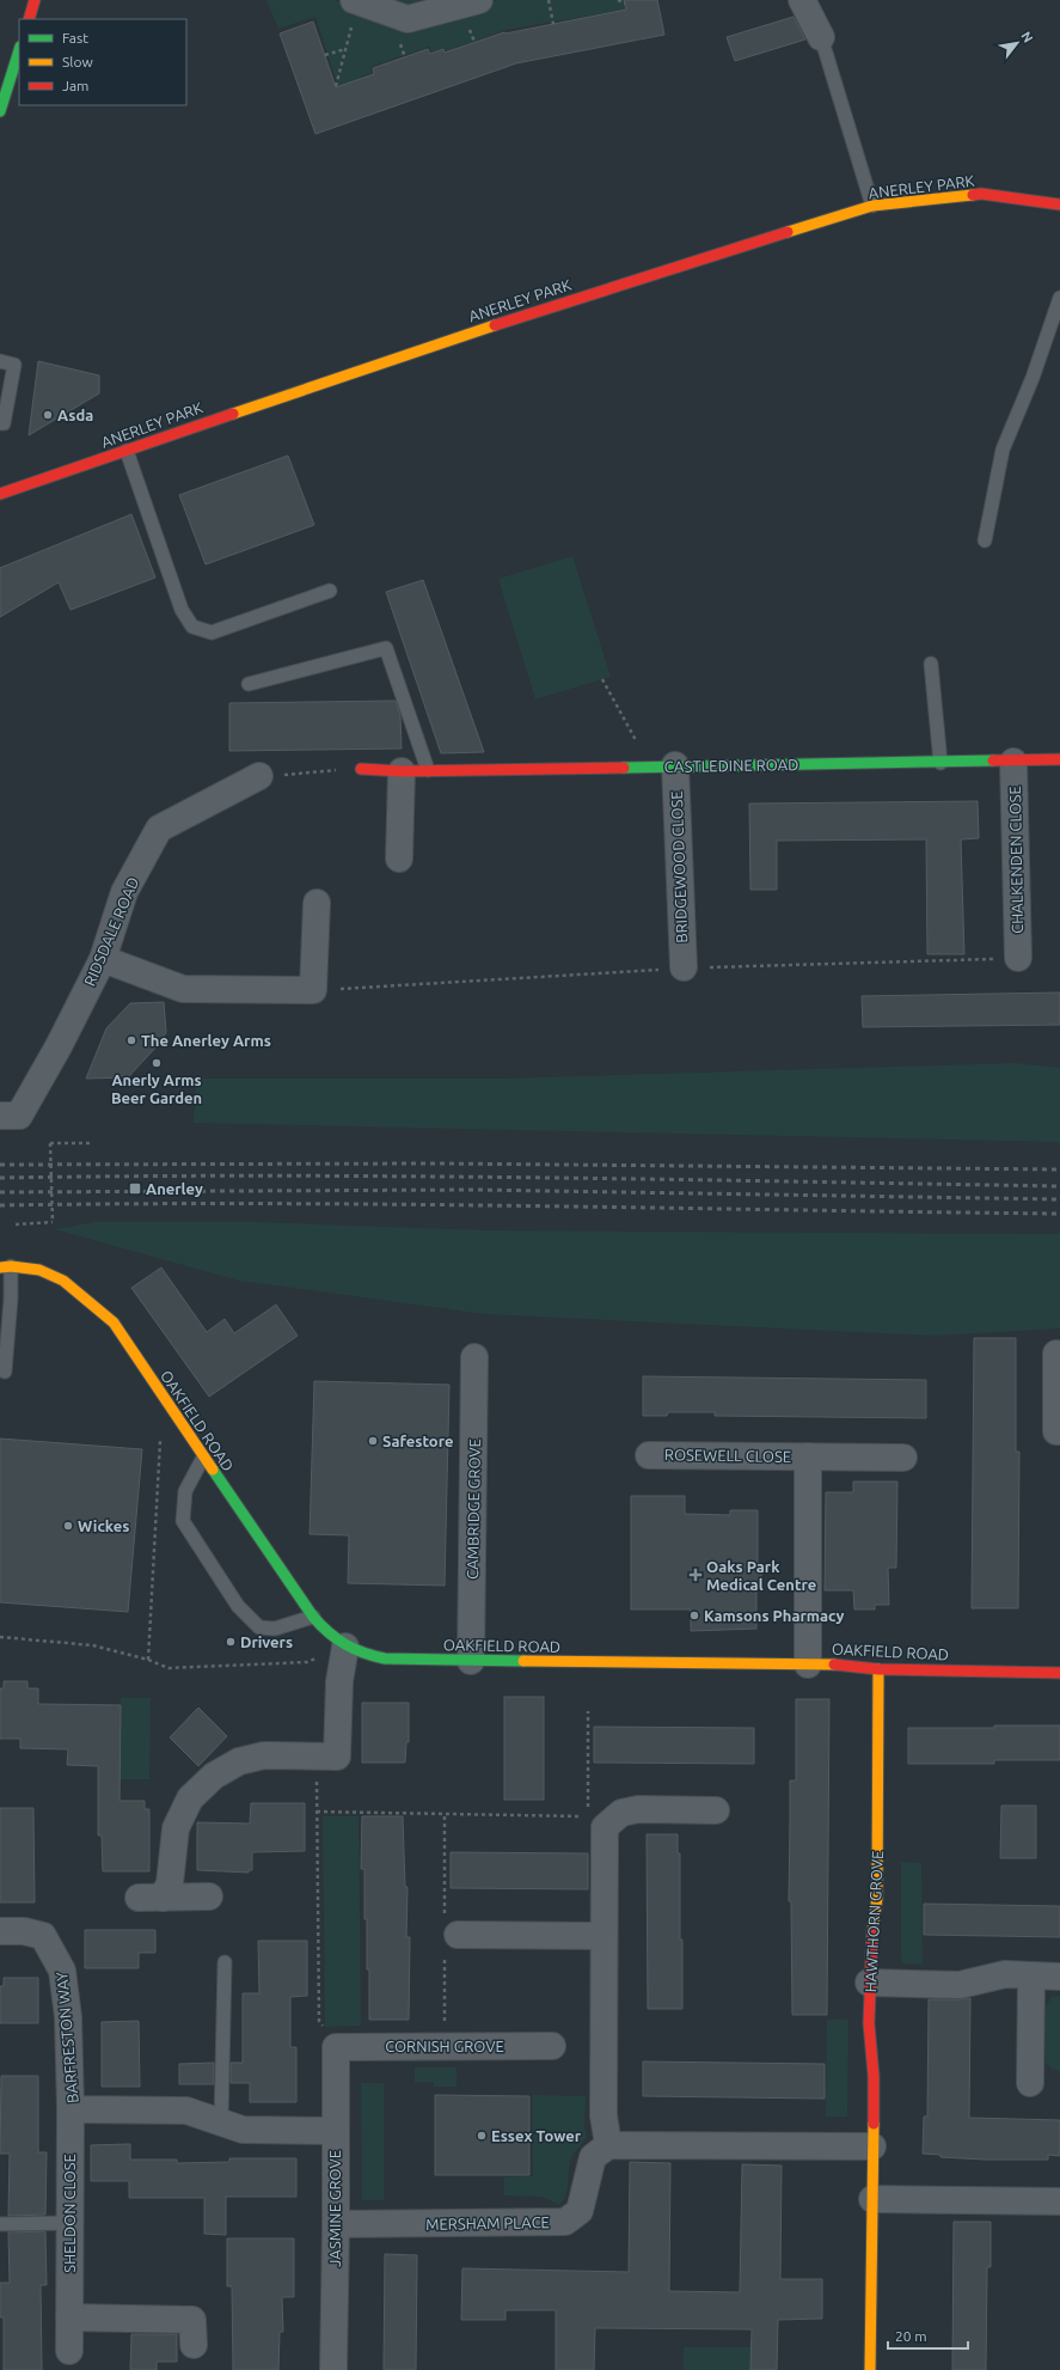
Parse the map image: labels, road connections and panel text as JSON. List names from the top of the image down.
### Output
{
  "streets": {
    "street": [
      "ANERLEY PARK",
      "CASTLEDINE ROAD",
      "CHALKENDEN CLOSE",
      "BRIDGEWOOD CLOSE",
      "RIDSDALE ROAD",
      "OAKFIELD ROAD",
      "ROSEWELL CLOSE",
      "CAMBRIDGE GROVE",
      "HAWTHORN GROVE",
      "BARFRESTON WAY",
      "CORNISH GROVE",
      "JASMINE GROVE",
      "SHELDON CLOSE",
      "MERSHAM PLACE"
    ]
  },
  "crossings": [
    ["CASTLEDINE ROAD", "CHALKENDEN CLOSE"],
    ["CASTLEDINE ROAD", "BRIDGEWOOD CLOSE"],
    ["OAKFIELD ROAD", "ROSEWELL CLOSE"],
    ["OAKFIELD ROAD", "CAMBRIDGE GROVE"],
    ["OAKFIELD ROAD", "HAWTHORN GROVE"],
    ["BARFRESTON WAY", "JASMINE GROVE"],
    ["BARFRESTON WAY", "SHELDON CLOSE"],
    ["CORNISH GROVE", "JASMINE GROVE"],
    ["JASMINE GROVE", "MERSHAM PLACE"]
  ],
  "places": {
    "other": [
      "Asda",
      "The Anerley Arms",
      "Anerly Arms Beer Garden",
      "Safestore",
      "Wickes",
      "Kamsons Pharmacy",
      "Drivers",
      "Essex Tower"
    ],
    "transit": ["Anerley"],
    "health": ["Oaks Park Medical Centre"]
  },
  "legend": ["Fast", "Slow", "Jam"],
  "scale_bar": "20 m",
  "north": "top right"
}
